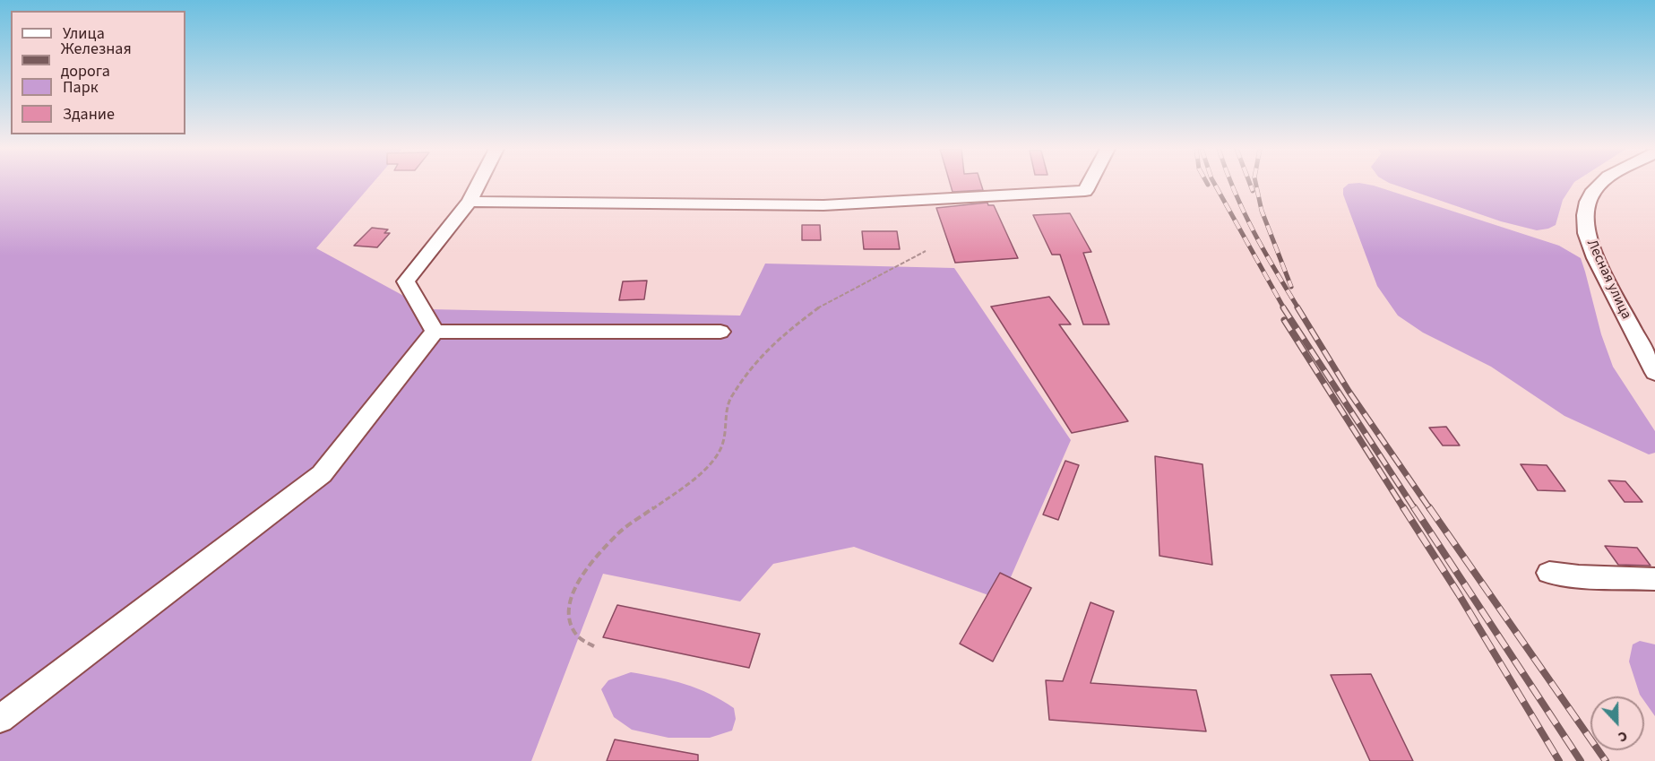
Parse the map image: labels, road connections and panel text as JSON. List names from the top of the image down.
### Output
{
  "streets": {
    "street": ["Лесная улица"]
  },
  "legend": [
    "Улица",
    "Железная дорога",
    "Парк",
    "Здание"
  ],
  "north": "bottom"
}
